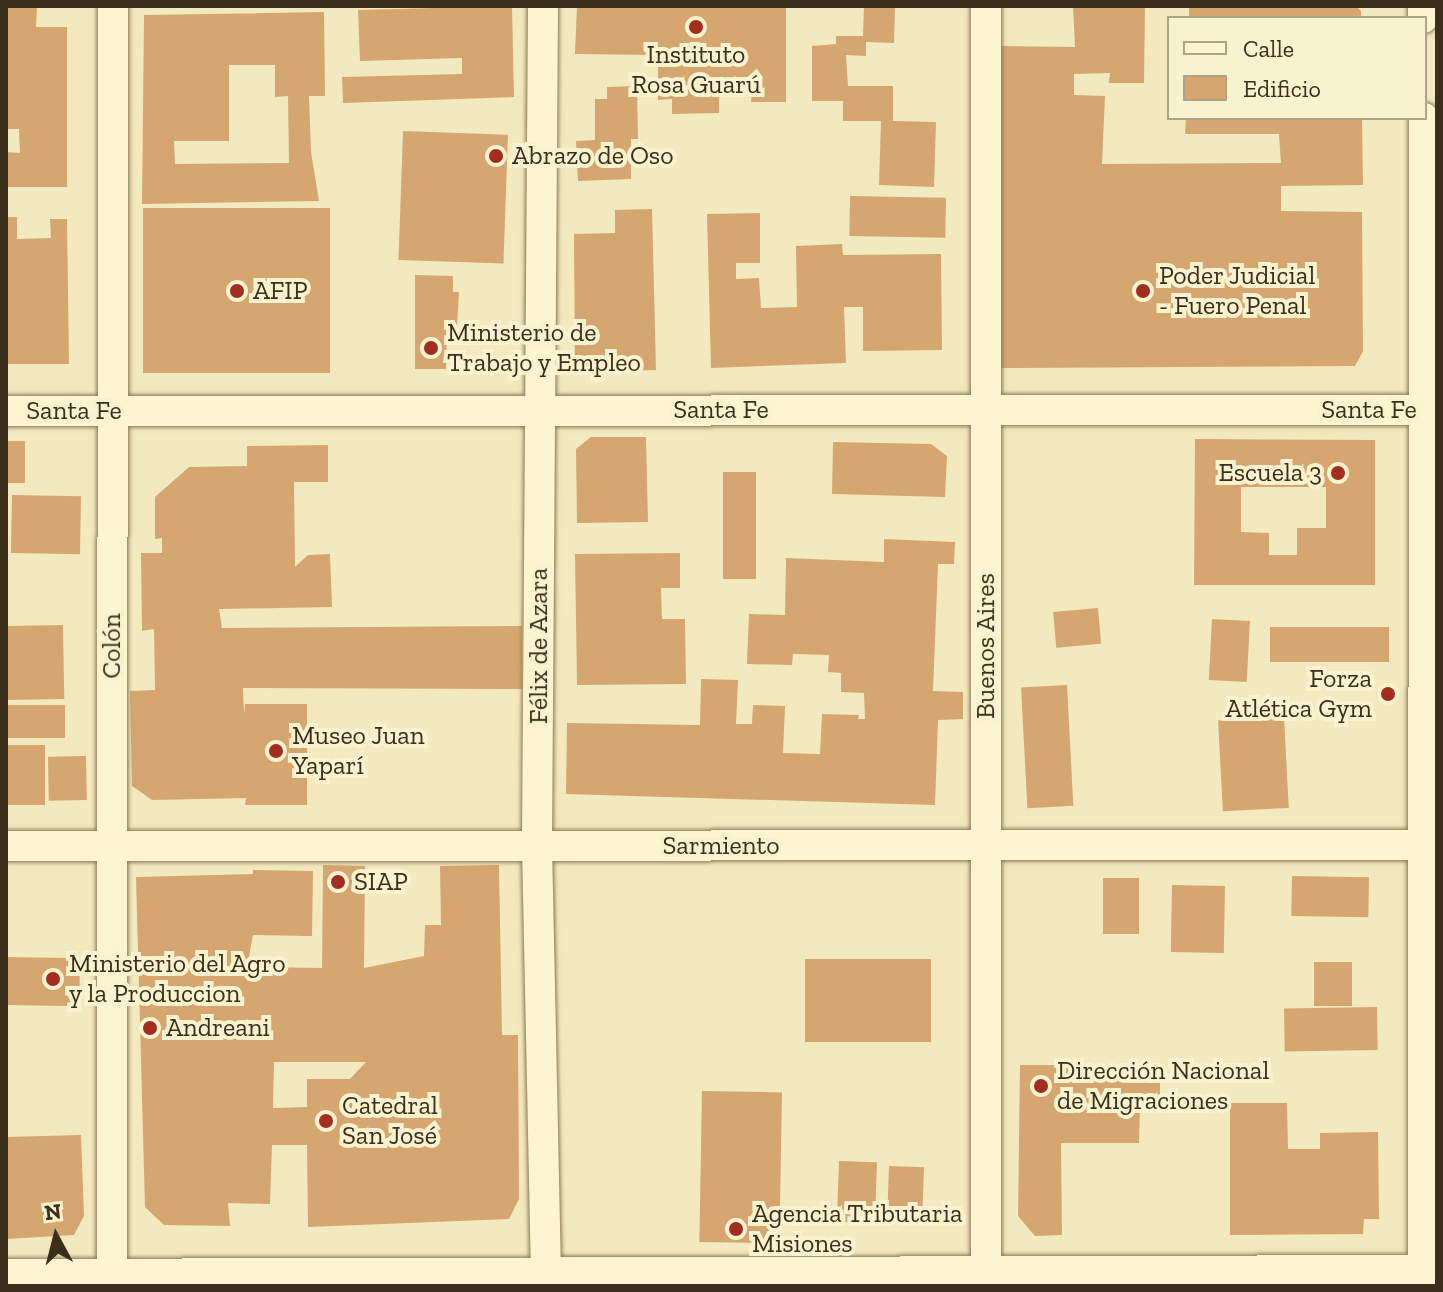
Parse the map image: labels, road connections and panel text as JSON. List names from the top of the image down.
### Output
{
  "streets": {
    "street": [
      "Santa Fe",
      "Colón",
      "Félix de Azara",
      "Buenos Aires",
      "Sarmiento"
    ]
  },
  "crossings": [
    ["Santa Fe", "Colón"],
    ["Santa Fe", "Félix de Azara"],
    ["Santa Fe", "Buenos Aires"],
    ["Colón", "Sarmiento"],
    ["Félix de Azara", "Sarmiento"],
    ["Buenos Aires", "Sarmiento"]
  ],
  "places": [
    "Instituto Rosa Guarú",
    "Abrazo de Oso",
    "AFIP",
    "Poder Judicial - Fuero Penal",
    "Ministerio de Trabajo y Empleo",
    "Escuela 3",
    "Forza Atlética Gym",
    "Museo Juan Yaparí",
    "SIAP",
    "Ministerio del Agro y la Produccion",
    "Andreani",
    "Dirección Nacional de Migraciones",
    "Catedral San José",
    "Agencia Tributaria Misiones"
  ],
  "legend": ["Calle", "Edificio"],
  "north": "top"
}
